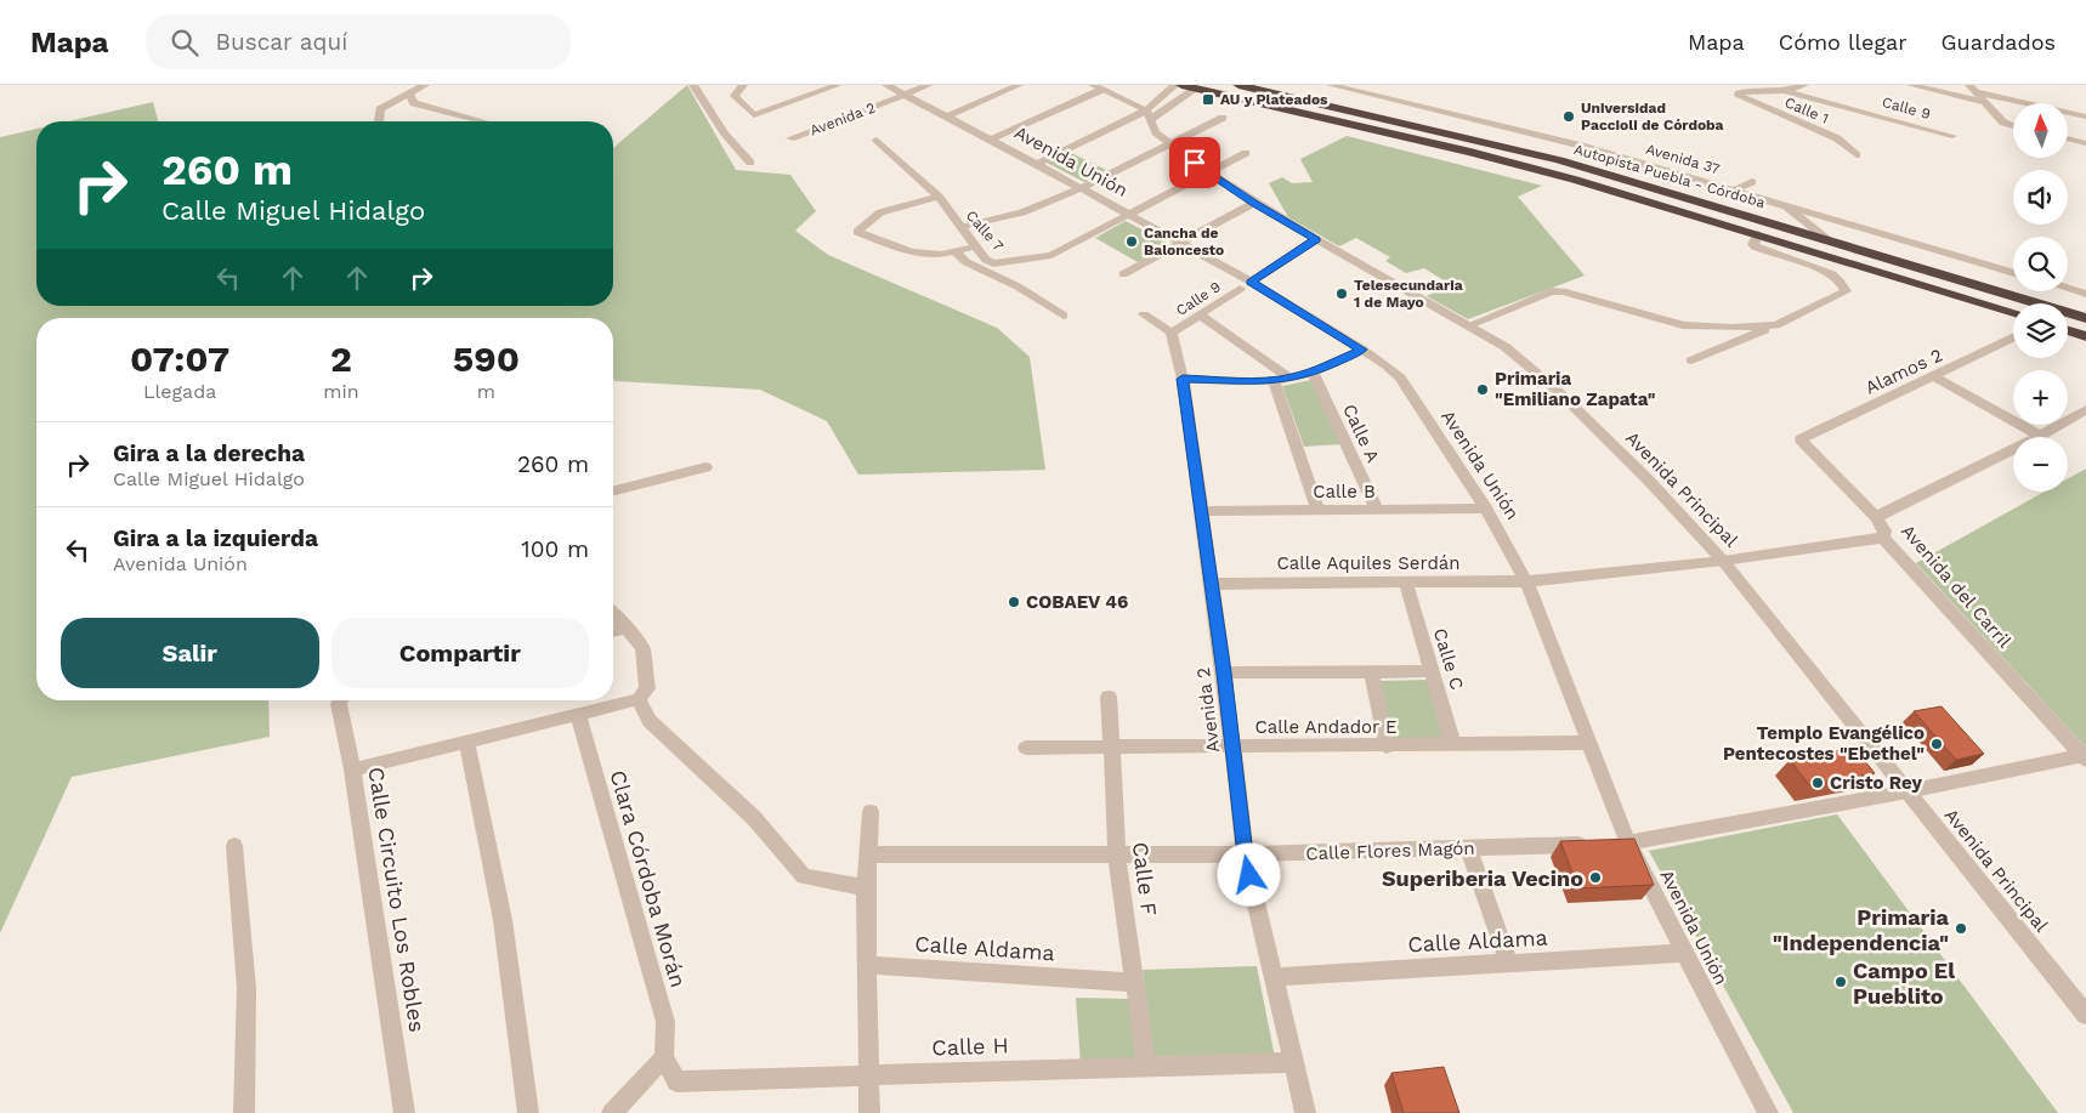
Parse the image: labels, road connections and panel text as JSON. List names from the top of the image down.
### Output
{
  "streets": {
    "highway": ["Autopista Puebla - Córdoba"],
    "street": [
      "Calle 9",
      "Calle 1",
      "Avenida 2",
      "Avenida 37",
      "Avenida Unión",
      "Calle 7",
      "Alamos 2",
      "Calle A",
      "Avenida Principal",
      "Calle B",
      "Calle Aquiles Serdán",
      "Avenida del Carril",
      "Calle C",
      "Calle Andador E",
      "Calle Flores Magón",
      "Clara Córdoba Morán",
      "Calle F",
      "Calle Circuito Los Robles",
      "Calle Aldama",
      "Calle H"
    ]
  },
  "crossings": [
    ["Calle 9", "Calle 1"],
    ["Calle 9", "Avenida 2"],
    ["Calle 9", "Avenida Unión"],
    ["Calle 9", "Avenida Principal"],
    ["Avenida 2", "Avenida Unión"],
    ["Avenida 2", "Calle B"],
    ["Avenida 2", "Calle Aquiles Serdán"],
    ["Avenida 2", "Calle Andador E"],
    ["Avenida 2", "Calle Flores Magón"],
    ["Avenida 2", "Calle Aldama"],
    ["Avenida 2", "Calle H"],
    ["Avenida Unión", "Calle 7"],
    ["Avenida Unión", "Calle B"],
    ["Avenida Unión", "Calle Aquiles Serdán"],
    ["Avenida Unión", "Calle Andador E"],
    ["Avenida Unión", "Calle Flores Magón"],
    ["Avenida Unión", "Calle Aldama"],
    ["Alamos 2", "Avenida del Carril"],
    ["Calle A", "Calle B"],
    ["Avenida Principal", "Calle Aquiles Serdán"],
    ["Avenida Principal", "Calle Flores Magón"],
    ["Calle Aquiles Serdán", "Avenida del Carril"],
    ["Calle Aquiles Serdán", "Calle C"],
    ["Avenida del Carril", "Calle Flores Magón"],
    ["Calle C", "Calle Andador E"],
    ["Calle Andador E", "Calle F"],
    ["Calle Flores Magón", "Calle F"],
    ["Clara Córdoba Morán", "Calle H"],
    ["Calle F", "Calle Aldama"],
    ["Calle F", "Calle H"]
  ],
  "places": {
    "transit": ["AU y Plateados"],
    "other": [
      "Universidad Paccioli de Córdoba",
      "Cancha de Baloncesto",
      "Telesecundaria 1 de Mayo",
      "Primaria \"Emiliano Zapata\"",
      "COBAEV 46",
      "Templo Evangélico Pentecostes \"Ebethel\"",
      "Cristo Rey",
      "Superiberia Vecino",
      "Primaria \"Independencia\"",
      "Campo El Pueblito"
    ]
  },
  "north": "top",
  "page": {
    "header": "Mapa",
    "search": "Buscar aquí",
    "nav": ["Mapa", "Cómo llegar", "Guardados"],
    "map_buttons": ["+", "−"],
    "turn": ["260 m", "Calle Miguel Hidalgo"],
    "eta": [
      "07:07",
      "Llegada",
      "2",
      "min",
      "590",
      "m"
    ],
    "list": [
      {
        "name": "Gira a la derecha",
        "note": "Calle Miguel Hidalgo",
        "value": "260 m"
      },
      {
        "name": "Gira a la izquierda",
        "note": "Avenida Unión",
        "value": "100 m"
      }
    ],
    "buttons": ["Salir", "Compartir"]
  }
}
